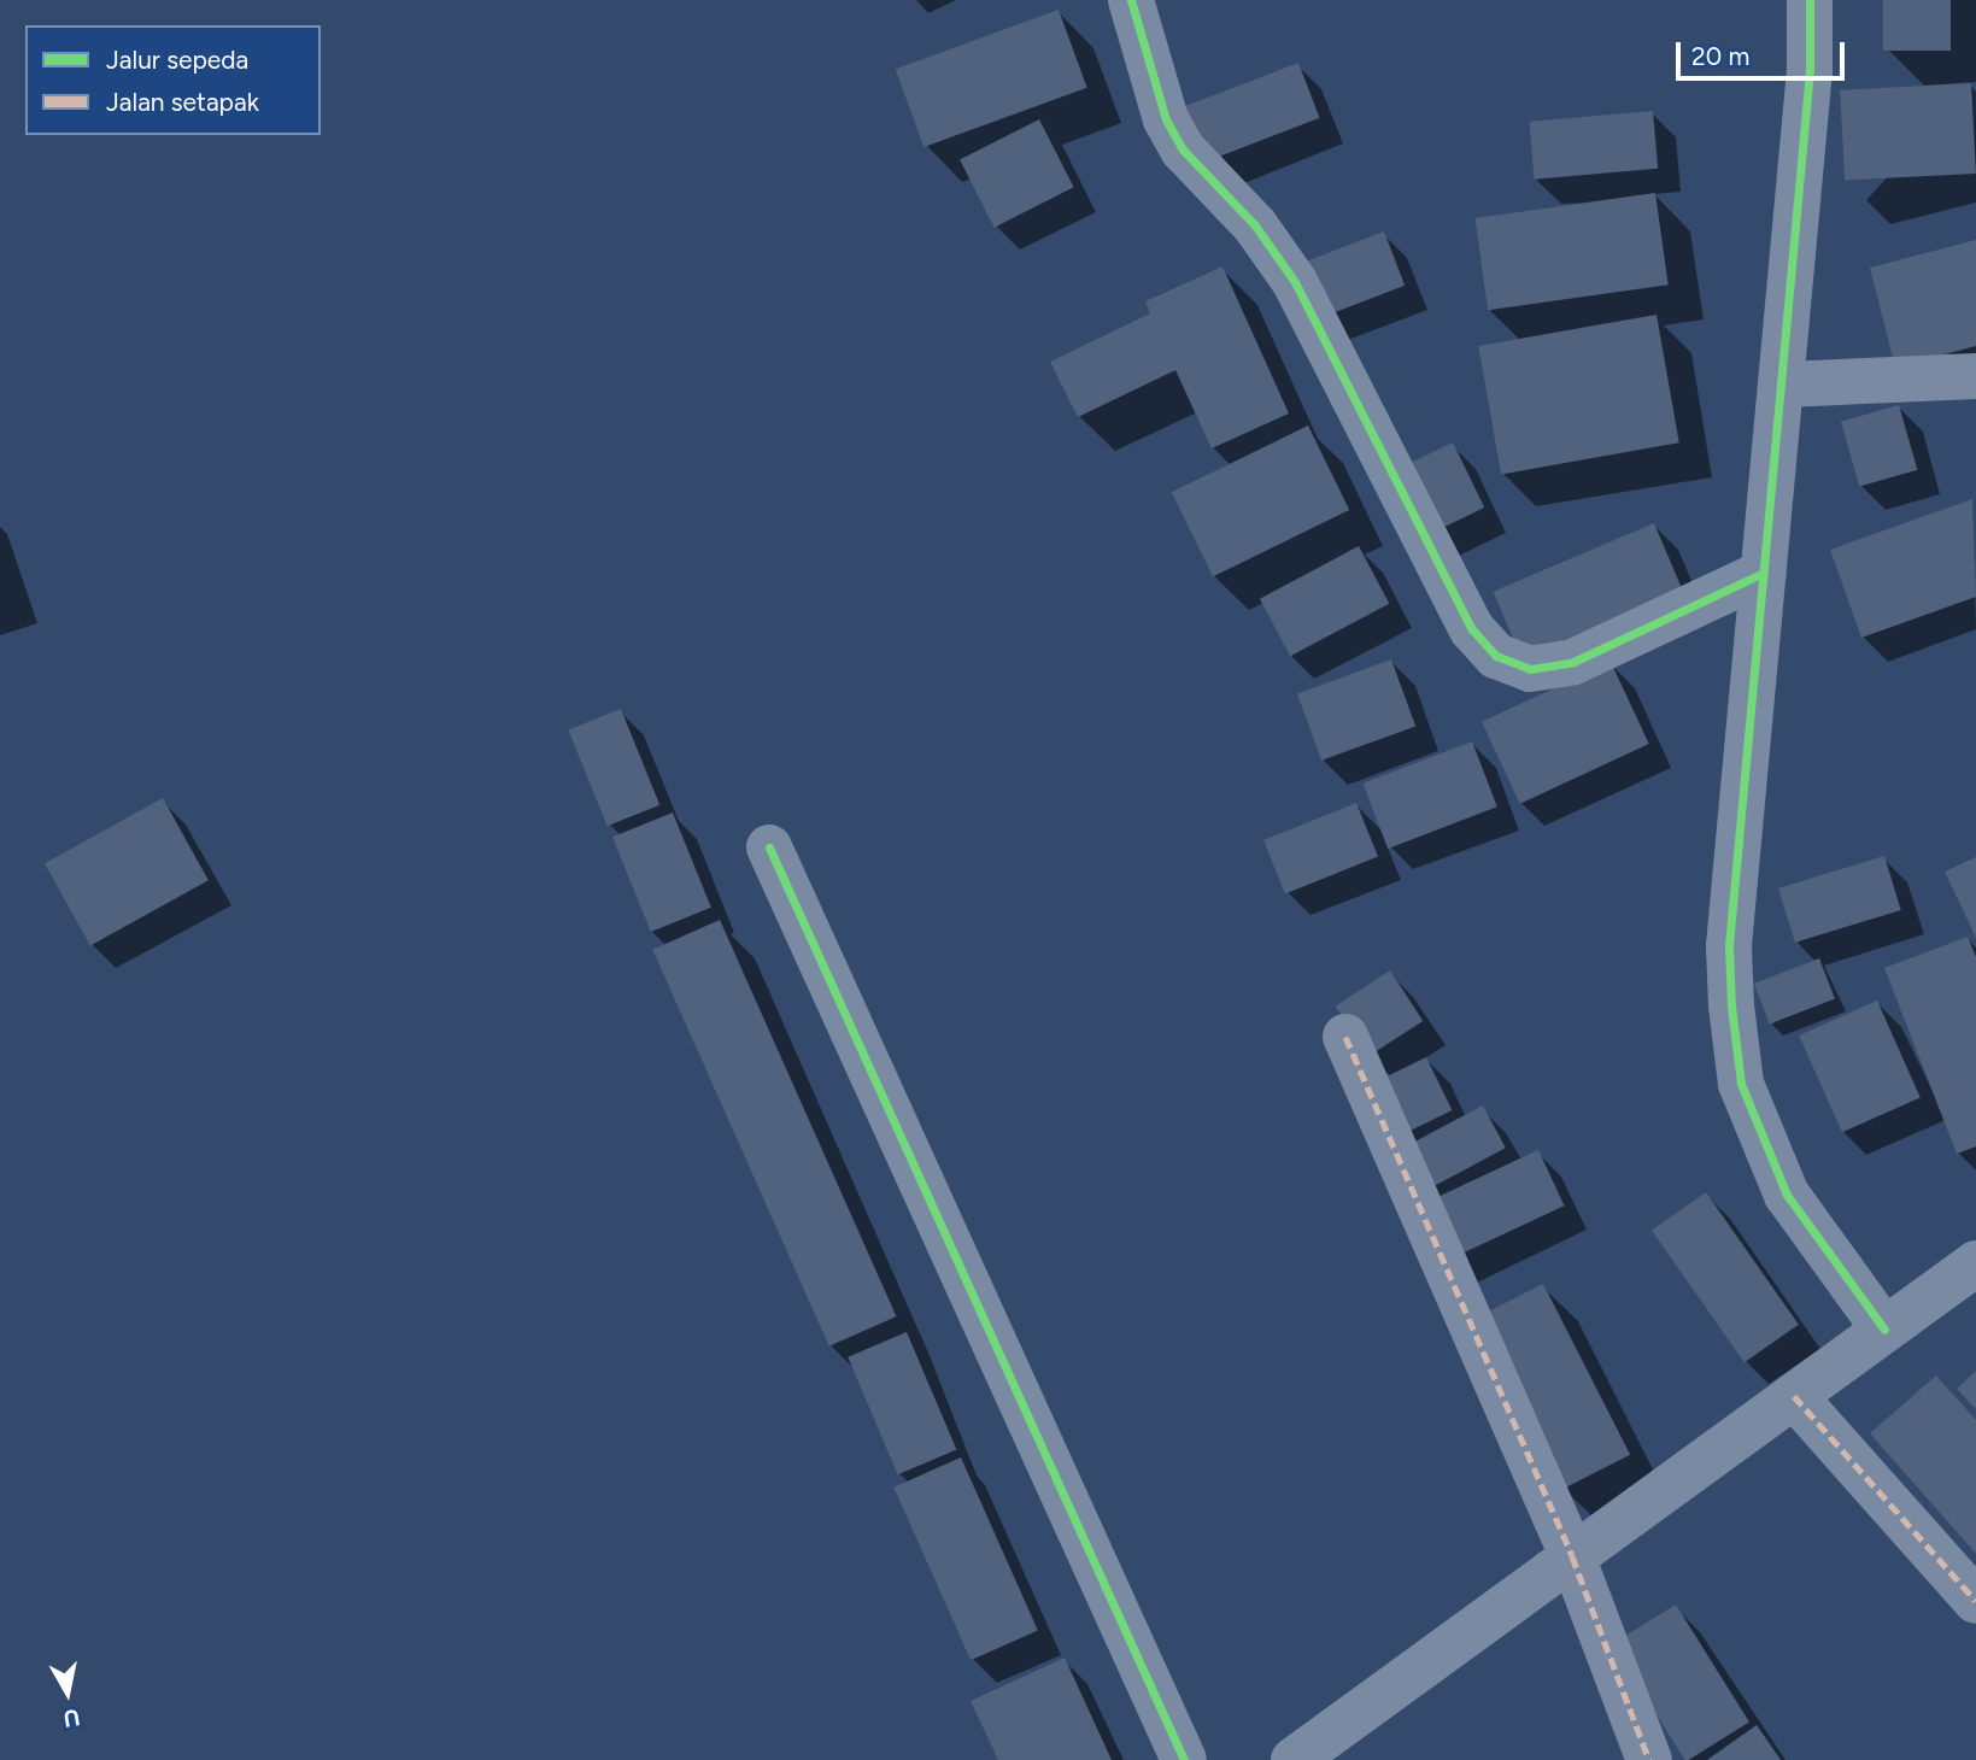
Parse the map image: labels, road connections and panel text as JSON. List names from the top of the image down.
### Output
{
  "legend": ["Jalur sepeda", "Jalan setapak"],
  "scale_bar": "20 m",
  "north": "bottom"
}
